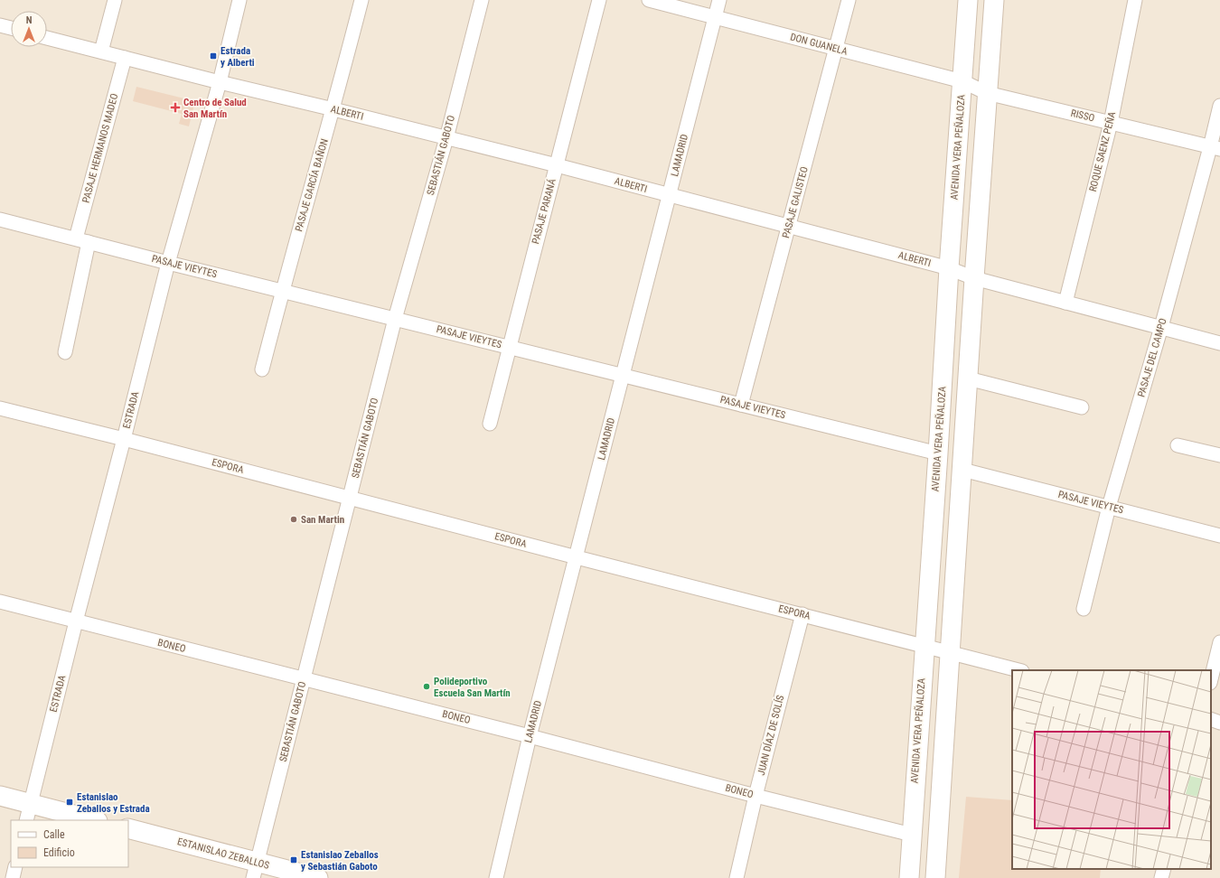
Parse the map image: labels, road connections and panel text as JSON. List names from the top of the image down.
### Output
{
  "streets": {
    "main road": ["AVENIDA VERA PEÑALOZA", "ESTANISLAO ZEBALLOS"],
    "street": [
      "DON GUANELA",
      "ALBERTI",
      "RISSO",
      "PASAJE HERMANOS MADEO",
      "ROQUE SAENZ PEÑA",
      "SEBASTIÁN GABOTO",
      "LAMADRID",
      "PASAJE GARCÍA BAÑON",
      "PASAJE GALISTEO",
      "PASAJE PARANÁ",
      "PASAJE VIEYTES",
      "PASAJE DEL CAMPO",
      "ESTRADA",
      "ESPORA",
      "BONEO",
      "JUAN DÍAZ DE SOLÍS"
    ]
  },
  "crossings": [
    ["DON GUANELA", "RISSO"],
    ["DON GUANELA", "AVENIDA VERA PEÑALOZA"],
    ["DON GUANELA", "LAMADRID"],
    ["DON GUANELA", "PASAJE GALISTEO"],
    ["ALBERTI", "AVENIDA VERA PEÑALOZA"],
    ["ALBERTI", "PASAJE HERMANOS MADEO"],
    ["ALBERTI", "ROQUE SAENZ PEÑA"],
    ["ALBERTI", "SEBASTIÁN GABOTO"],
    ["ALBERTI", "LAMADRID"],
    ["ALBERTI", "PASAJE GARCÍA BAÑON"],
    ["ALBERTI", "PASAJE GALISTEO"],
    ["ALBERTI", "PASAJE PARANÁ"],
    ["ALBERTI", "PASAJE DEL CAMPO"],
    ["ALBERTI", "ESTRADA"],
    ["RISSO", "ROQUE SAENZ PEÑA"],
    ["RISSO", "PASAJE DEL CAMPO"],
    ["AVENIDA VERA PEÑALOZA", "PASAJE VIEYTES"],
    ["AVENIDA VERA PEÑALOZA", "ESPORA"],
    ["AVENIDA VERA PEÑALOZA", "BONEO"],
    ["PASAJE HERMANOS MADEO", "PASAJE VIEYTES"],
    ["SEBASTIÁN GABOTO", "PASAJE VIEYTES"],
    ["SEBASTIÁN GABOTO", "ESPORA"],
    ["SEBASTIÁN GABOTO", "BONEO"],
    ["SEBASTIÁN GABOTO", "ESTANISLAO ZEBALLOS"],
    ["LAMADRID", "PASAJE VIEYTES"],
    ["LAMADRID", "ESPORA"],
    ["LAMADRID", "BONEO"],
    ["PASAJE GARCÍA BAÑON", "PASAJE VIEYTES"],
    ["PASAJE GALISTEO", "PASAJE VIEYTES"],
    ["PASAJE PARANÁ", "PASAJE VIEYTES"],
    ["PASAJE VIEYTES", "PASAJE DEL CAMPO"],
    ["PASAJE VIEYTES", "ESTRADA"],
    ["ESTRADA", "ESPORA"],
    ["ESTRADA", "BONEO"],
    ["ESPORA", "JUAN DÍAZ DE SOLÍS"],
    ["BONEO", "JUAN DÍAZ DE SOLÍS"]
  ],
  "places": {
    "transit": ["Estrada y Alberti", "Estanislao Zeballos y Estrada", "Estanislao Zeballos y Sebastián Gaboto"],
    "health": ["Centro de Salud San Martín"],
    "other": ["San Martin", "Polideportivo Escuela San Martín"]
  },
  "legend": ["Calle", "Edificio"],
  "north": "top"
}
